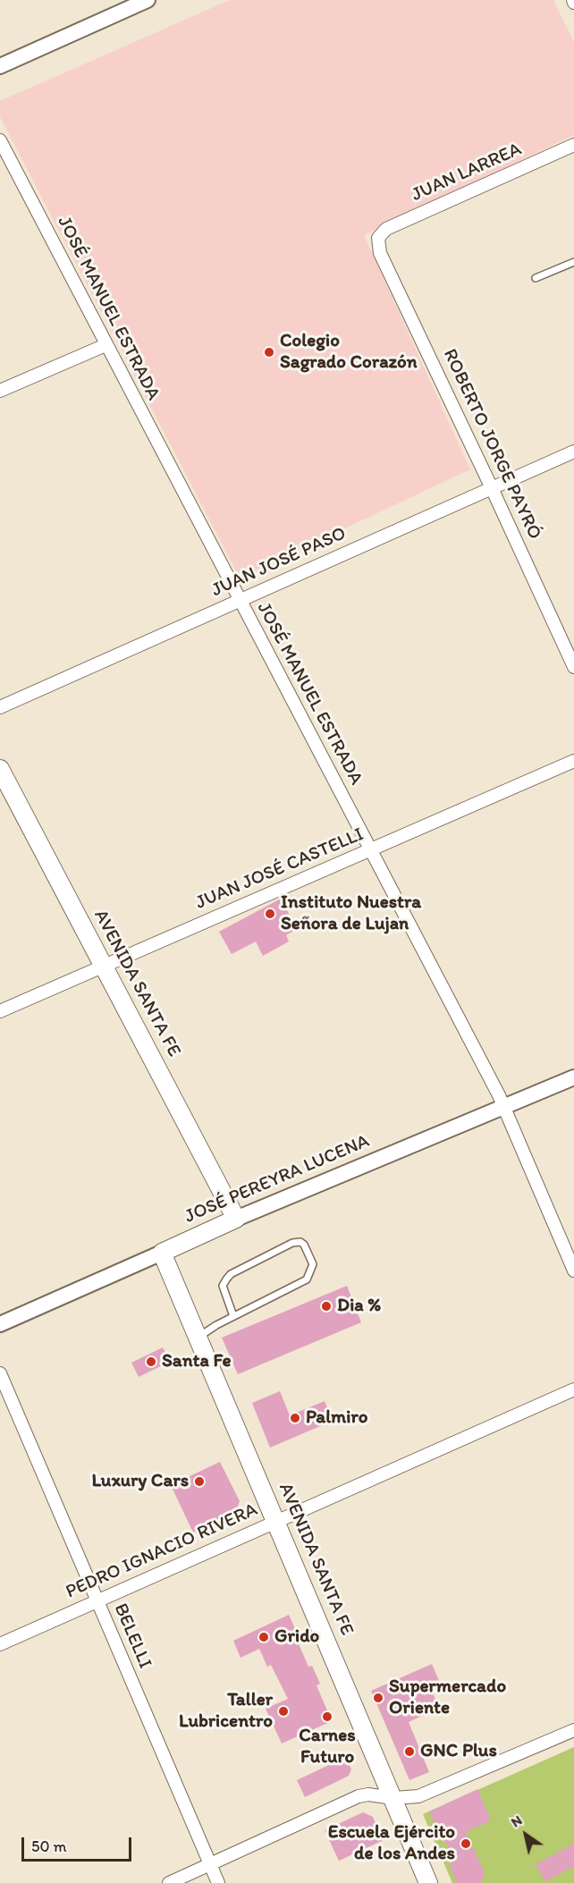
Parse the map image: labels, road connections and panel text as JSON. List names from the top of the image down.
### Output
{
  "streets": {
    "main road": ["AVENIDA SANTA FE", "JOSÉ PEREYRA LUCENA"],
    "street": [
      "JUAN LARREA",
      "JOSÉ MANUEL ESTRADA",
      "ROBERTO JORGE PAYRÓ",
      "JUAN JOSÉ PASO",
      "JUAN JOSÉ CASTELLI",
      "PEDRO IGNACIO RIVERA",
      "BELELLI"
    ]
  },
  "crossings": [
    ["JUAN LARREA", "ROBERTO JORGE PAYRÓ"],
    ["JOSÉ MANUEL ESTRADA", "JUAN JOSÉ PASO"],
    ["JOSÉ MANUEL ESTRADA", "JUAN JOSÉ CASTELLI"],
    ["JOSÉ MANUEL ESTRADA", "JOSÉ PEREYRA LUCENA"],
    ["ROBERTO JORGE PAYRÓ", "JUAN JOSÉ PASO"],
    ["JUAN JOSÉ CASTELLI", "AVENIDA SANTA FE"],
    ["AVENIDA SANTA FE", "JOSÉ PEREYRA LUCENA"],
    ["AVENIDA SANTA FE", "PEDRO IGNACIO RIVERA"],
    ["PEDRO IGNACIO RIVERA", "BELELLI"]
  ],
  "places": [
    "Colegio Sagrado Corazón",
    "Instituto Nuestra Señora de Lujan",
    "Dia %",
    "Santa Fe",
    "Palmiro",
    "Luxury Cars",
    "Grido",
    "Supermercado Oriente",
    "Taller Lubricentro",
    "Carnes Futuro",
    "GNC Plus",
    "Escuela Ejército de los Andes"
  ],
  "scale_bar": "50 m",
  "north": "top left"
}
